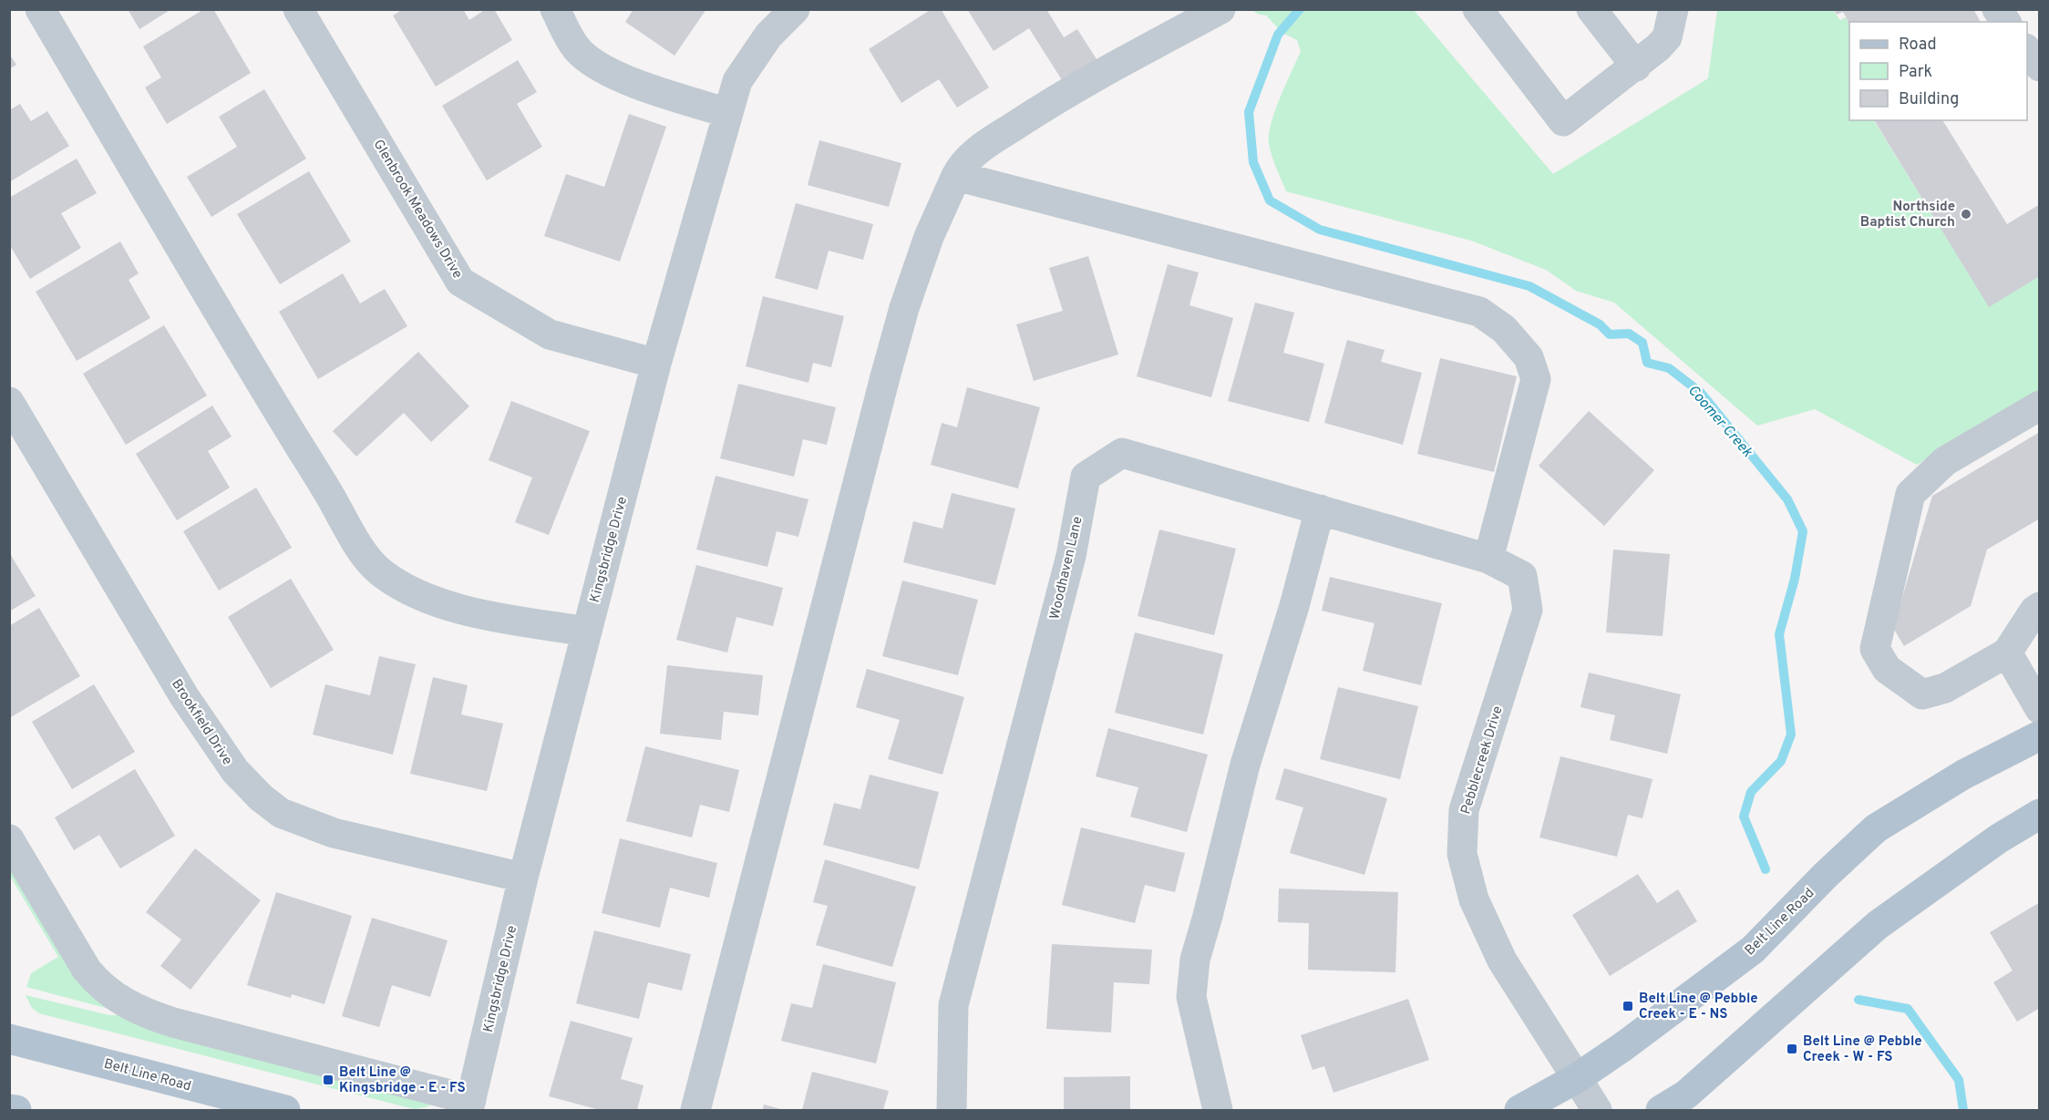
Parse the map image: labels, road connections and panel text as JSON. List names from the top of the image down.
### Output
{
  "streets": {
    "main road": ["Belt Line Road"],
    "street": [
      "Glenbrook Meadows Drive",
      "Kingsbridge Drive",
      "Woodhaven Lane",
      "Brookfield Drive",
      "Pebblecreek Drive"
    ]
  },
  "crossings": [
    ["Glenbrook Meadows Drive", "Kingsbridge Drive"],
    ["Kingsbridge Drive", "Brookfield Drive"],
    ["Woodhaven Lane", "Pebblecreek Drive"],
    ["Pebblecreek Drive", "Belt Line Road"]
  ],
  "water": ["Coomer Creek"],
  "places": {
    "other": ["Northside Baptist Church"],
    "transit": ["Belt Line @ Pebble Creek - E - NS", "Belt Line @ Pebble Creek - W - FS", "Belt Line @ Kingsbridge - E - FS"]
  },
  "legend": ["Road", "Park", "Building"]
}
